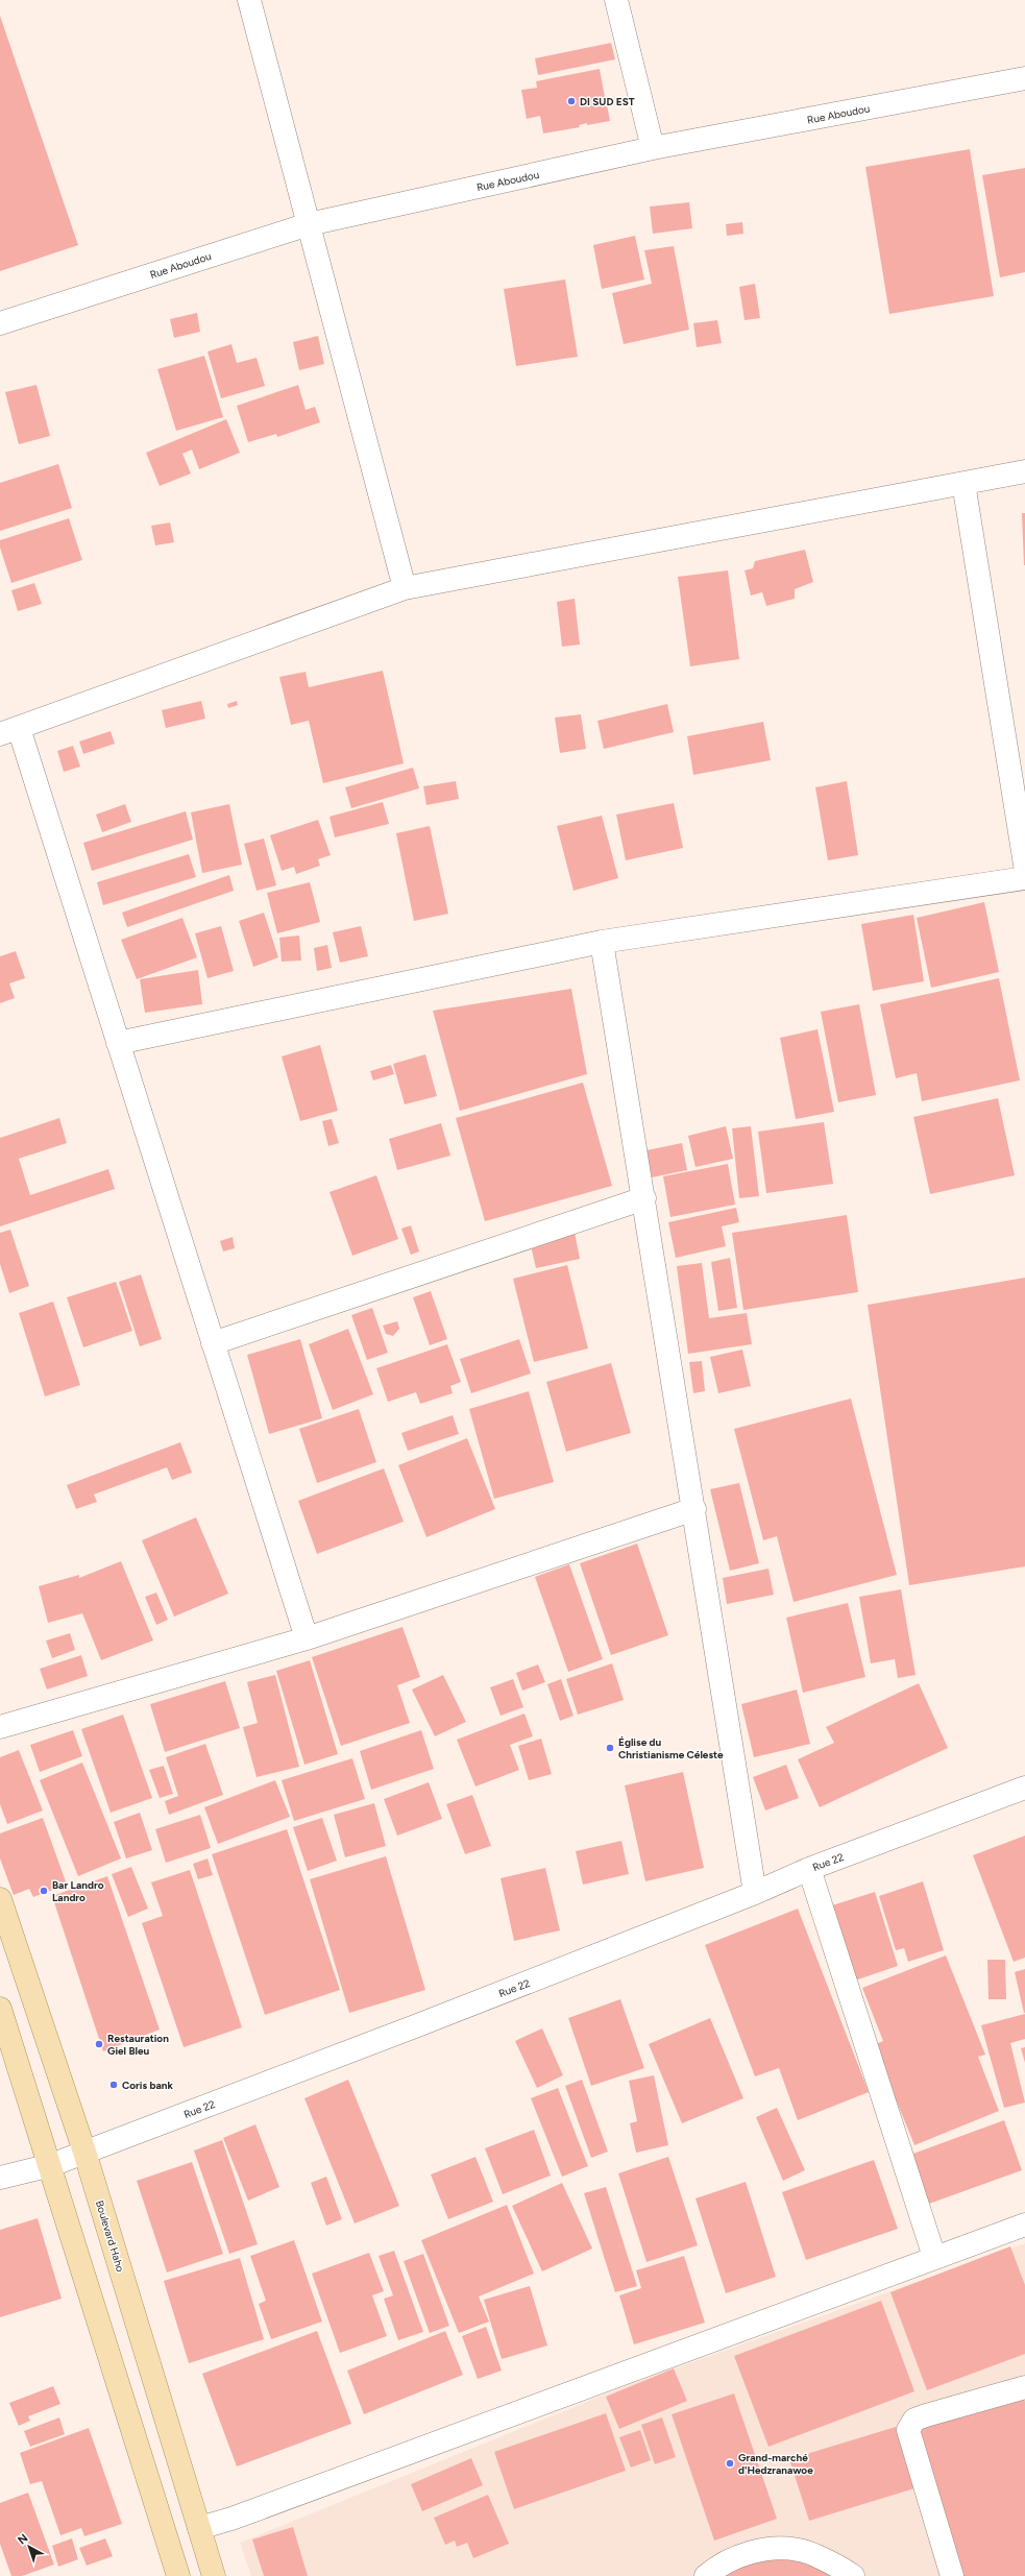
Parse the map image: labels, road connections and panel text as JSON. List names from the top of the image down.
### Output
{
  "streets": {
    "main road": ["Boulevard Haho"],
    "street": ["Rue Aboudou", "Rue 22"]
  },
  "crossings": [
    ["Rue 22", "Boulevard Haho"]
  ],
  "places": [
    "DI SUD EST",
    "Église du Christianisme Céleste",
    "Bar Landro Landro",
    "Restauration Giel Bleu",
    "Coris bank",
    "Grand-marché d'Hedzranawoe"
  ],
  "north": "top left"
}
